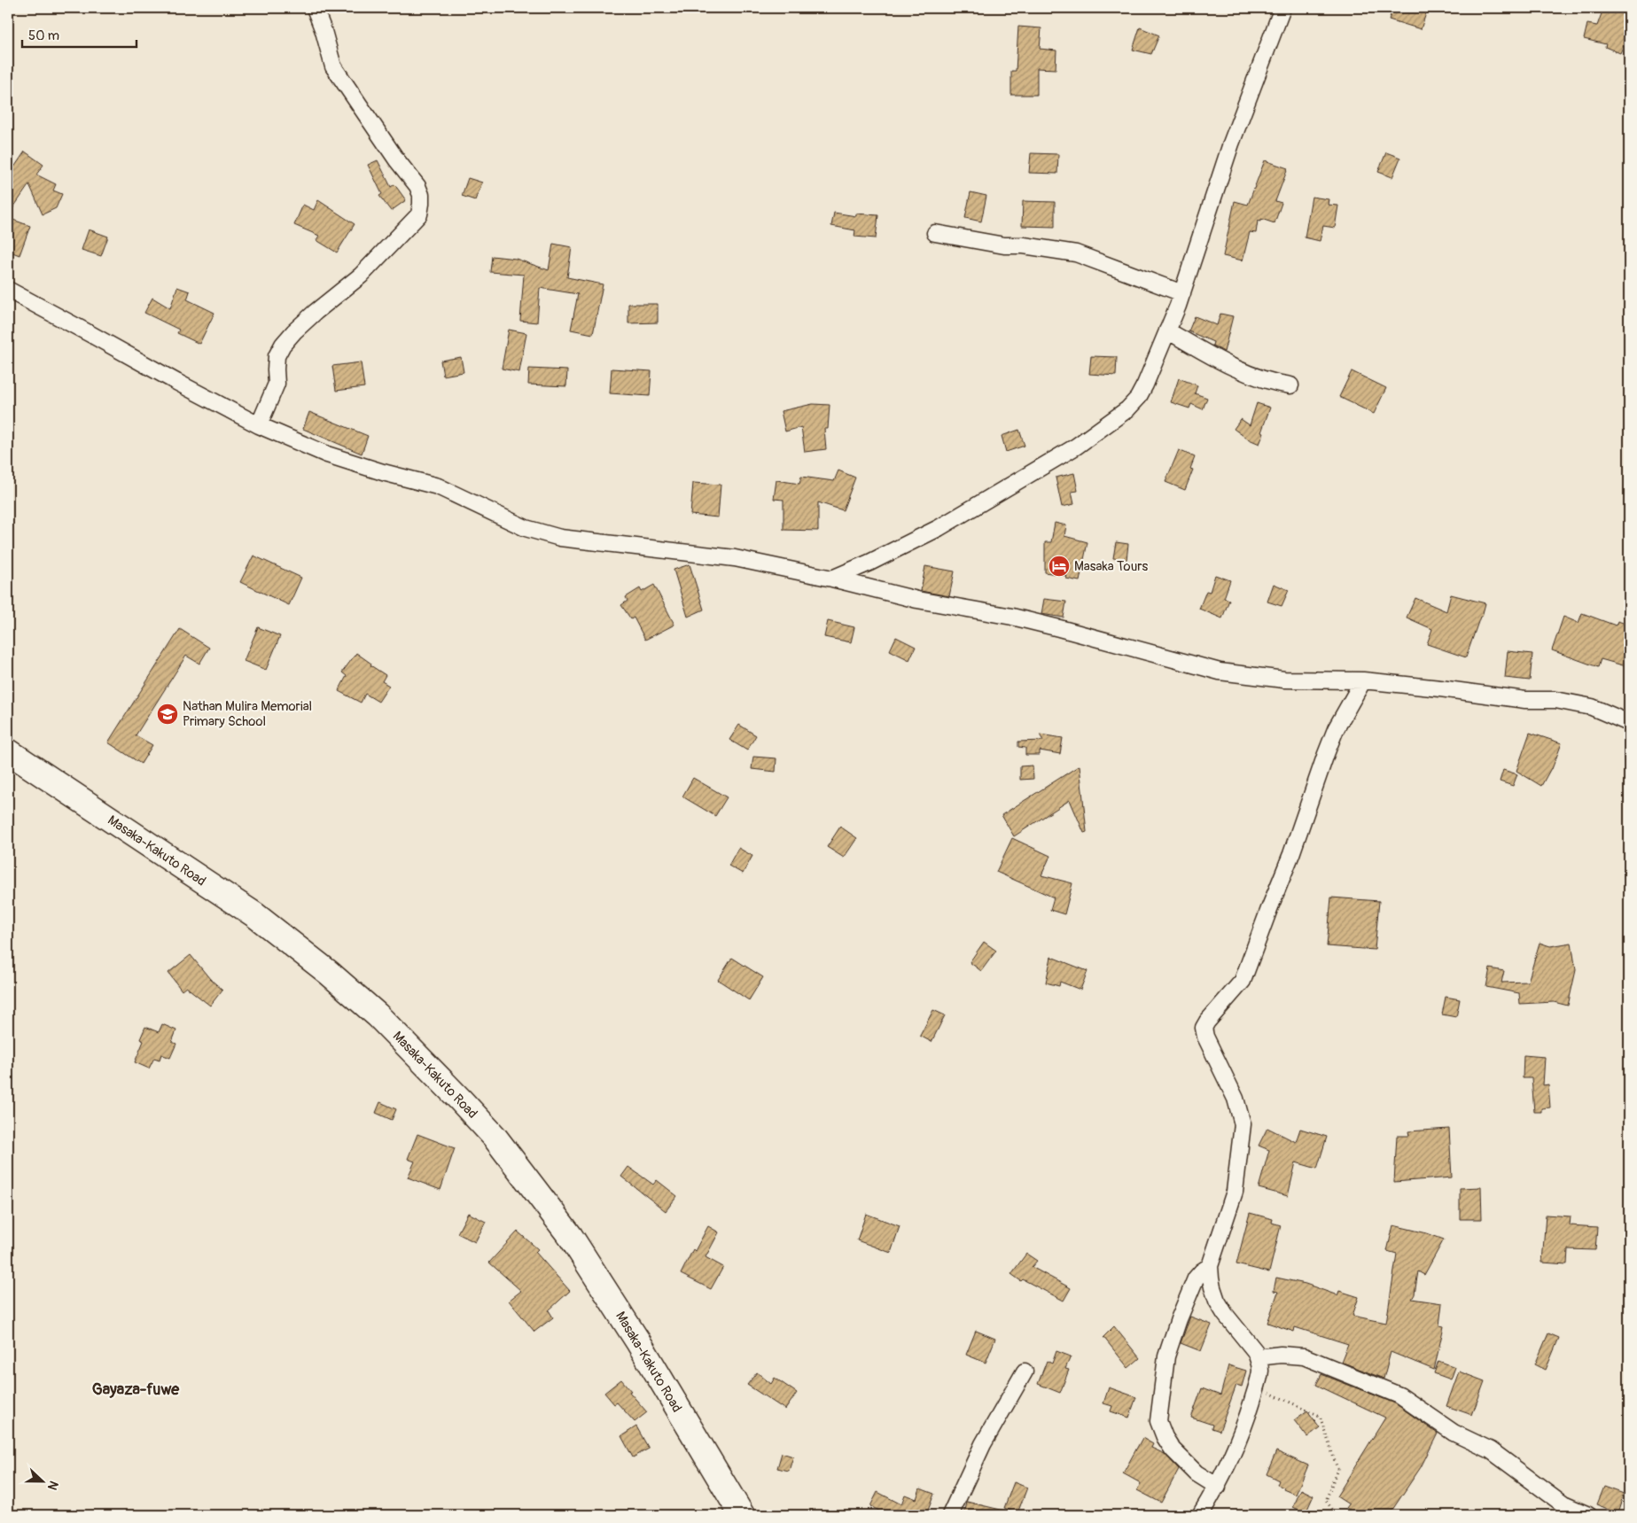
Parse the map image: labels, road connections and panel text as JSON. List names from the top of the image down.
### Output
{
  "streets": {
    "highway": ["Masaka-Kakuto Road"]
  },
  "districts": ["Gayaza-fuwe"],
  "places": {
    "hotel": ["Masaka Tours"],
    "school or university": ["Nathan Mulira Memorial Primary School"]
  },
  "scale_bar": "50 m",
  "north": "right"
}
